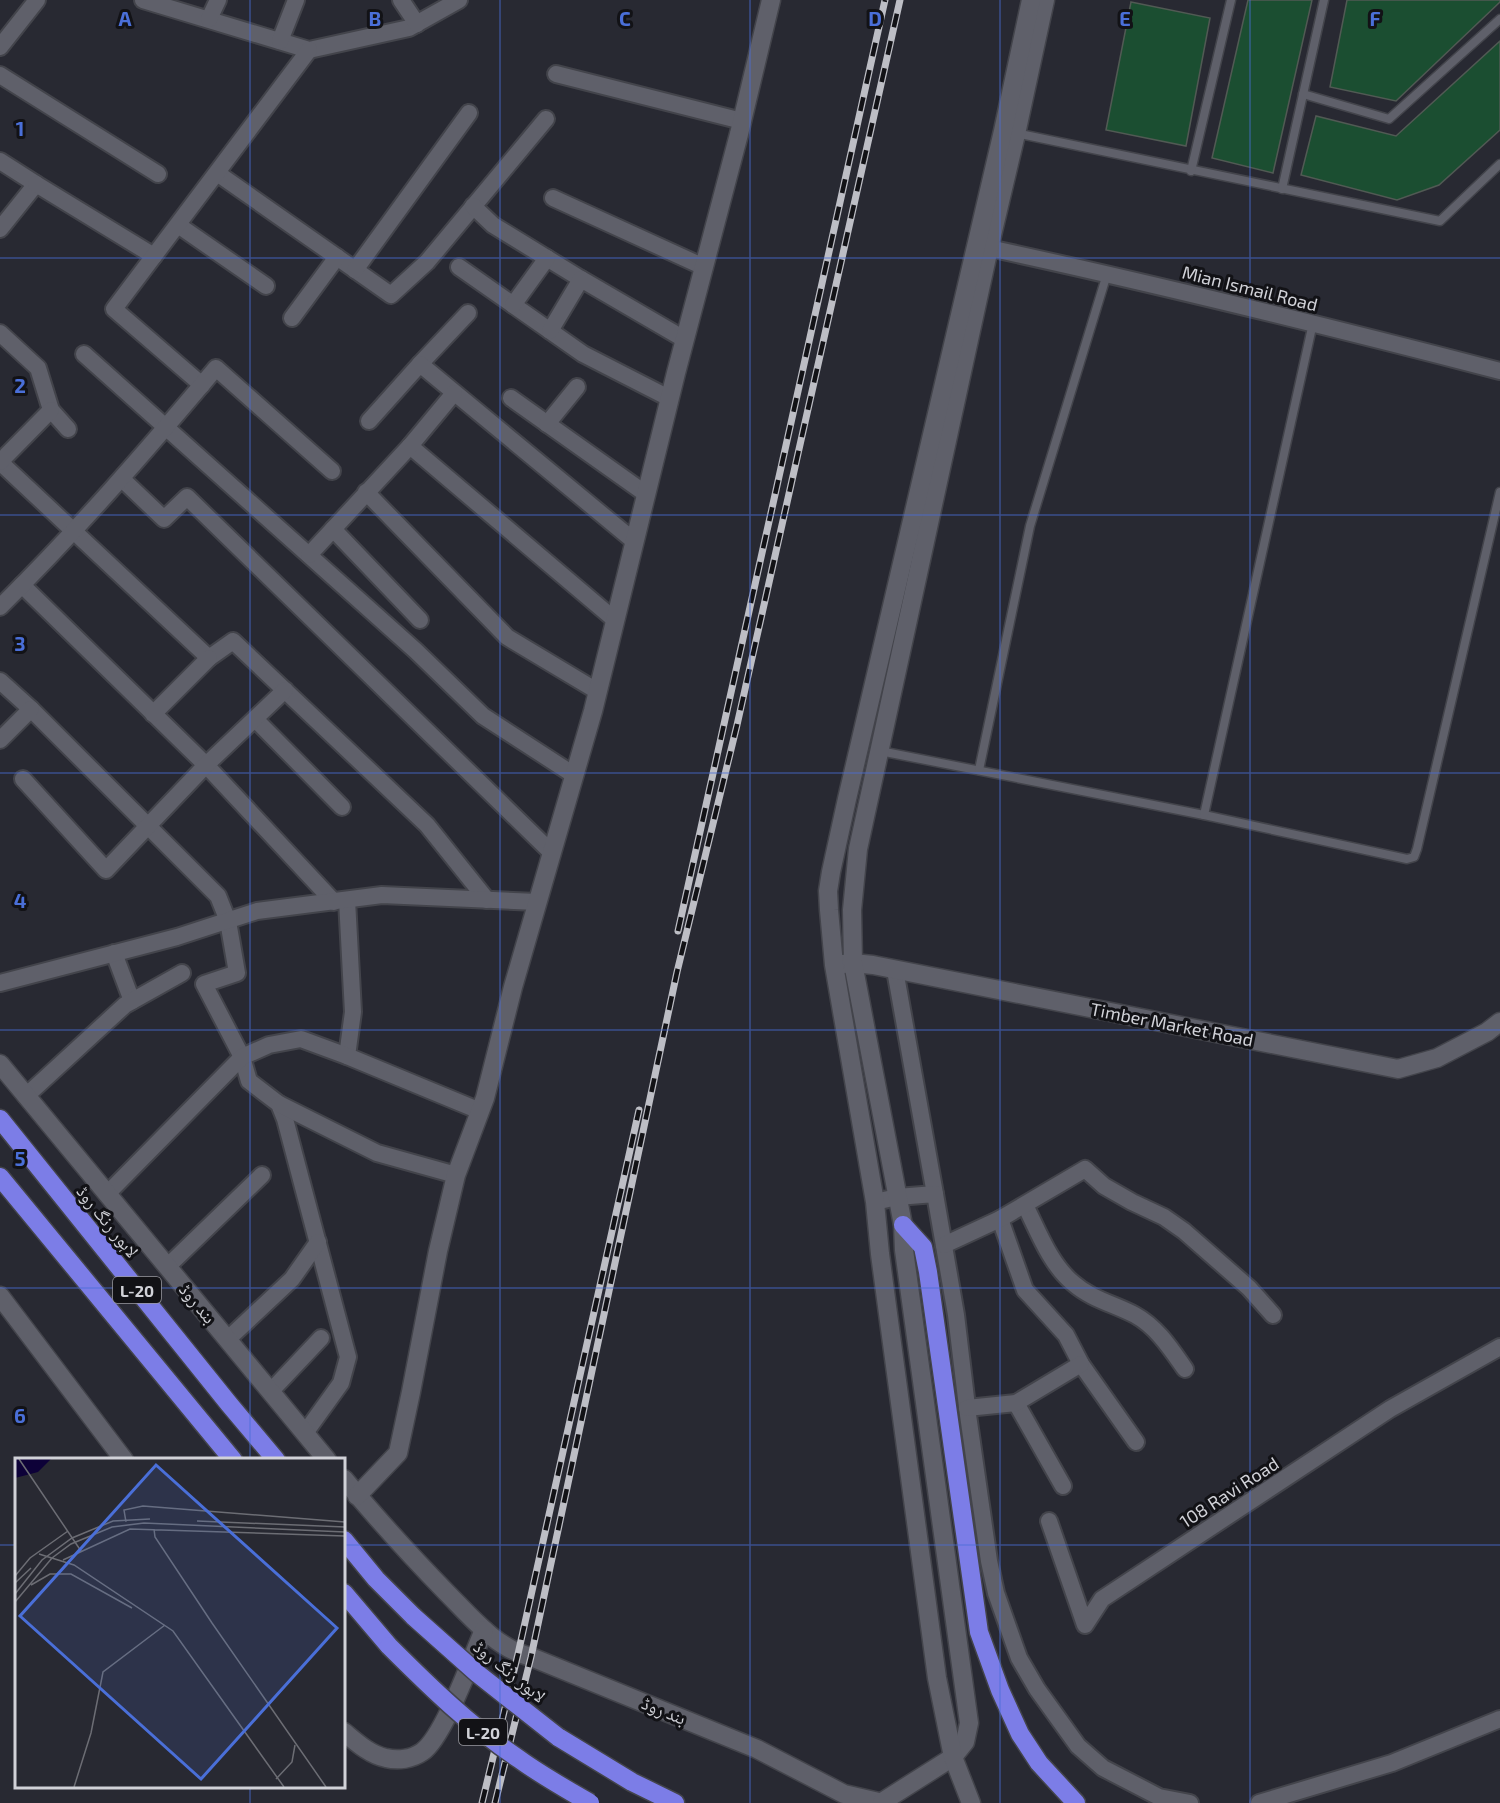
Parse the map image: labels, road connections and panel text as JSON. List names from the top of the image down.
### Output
{
  "streets": {
    "highway": ["لاہور رنگ روڈ", "L-20"],
    "main road": ["Timber Market Road", "بند روڈ"],
    "street": ["Mian Ismail Road", "108 Ravi Road"]
  },
  "grid": {
    "columns": [
      "A",
      "B",
      "C",
      "D",
      "E",
      "F"
    ],
    "rows": [
      "1",
      "2",
      "3",
      "4",
      "5",
      "6"
    ]
  }
}
